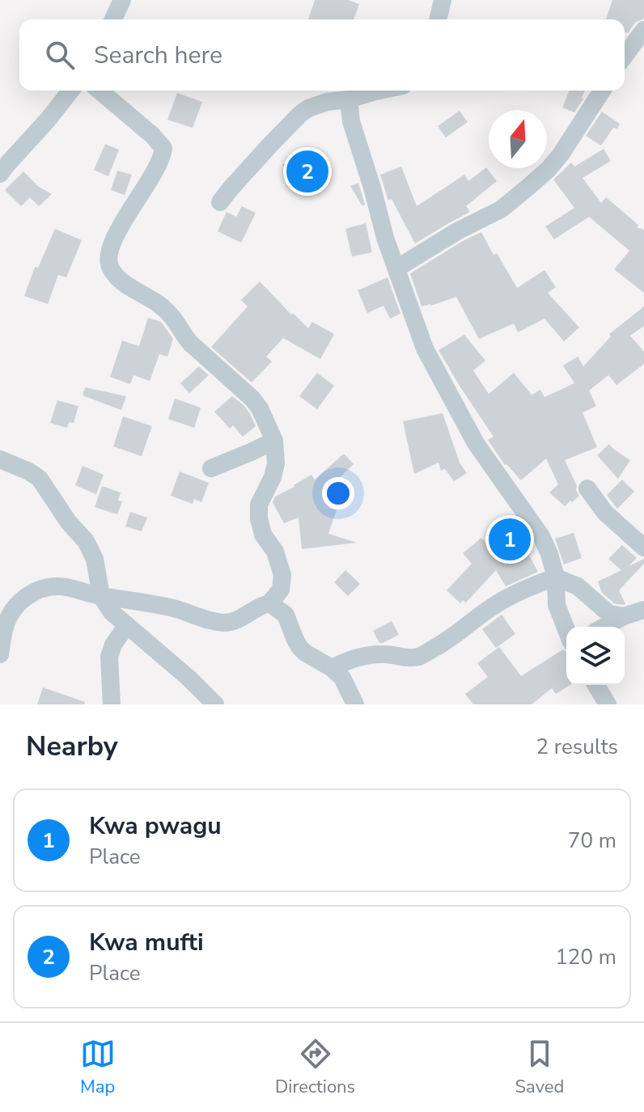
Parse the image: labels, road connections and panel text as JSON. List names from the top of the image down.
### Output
{
  "north": "top",
  "page": {
    "search": "Search here",
    "pins": ["2", "1"],
    "heading": ["Nearby", "2 results"],
    "list": [
      {
        "mark": "1",
        "name": "Kwa pwagu",
        "note": "Place",
        "value": "70 m"
      },
      {
        "mark": "2",
        "name": "Kwa mufti",
        "note": "Place",
        "value": "120 m"
      }
    ],
    "nav": ["Map", "Directions", "Saved"]
  }
}
